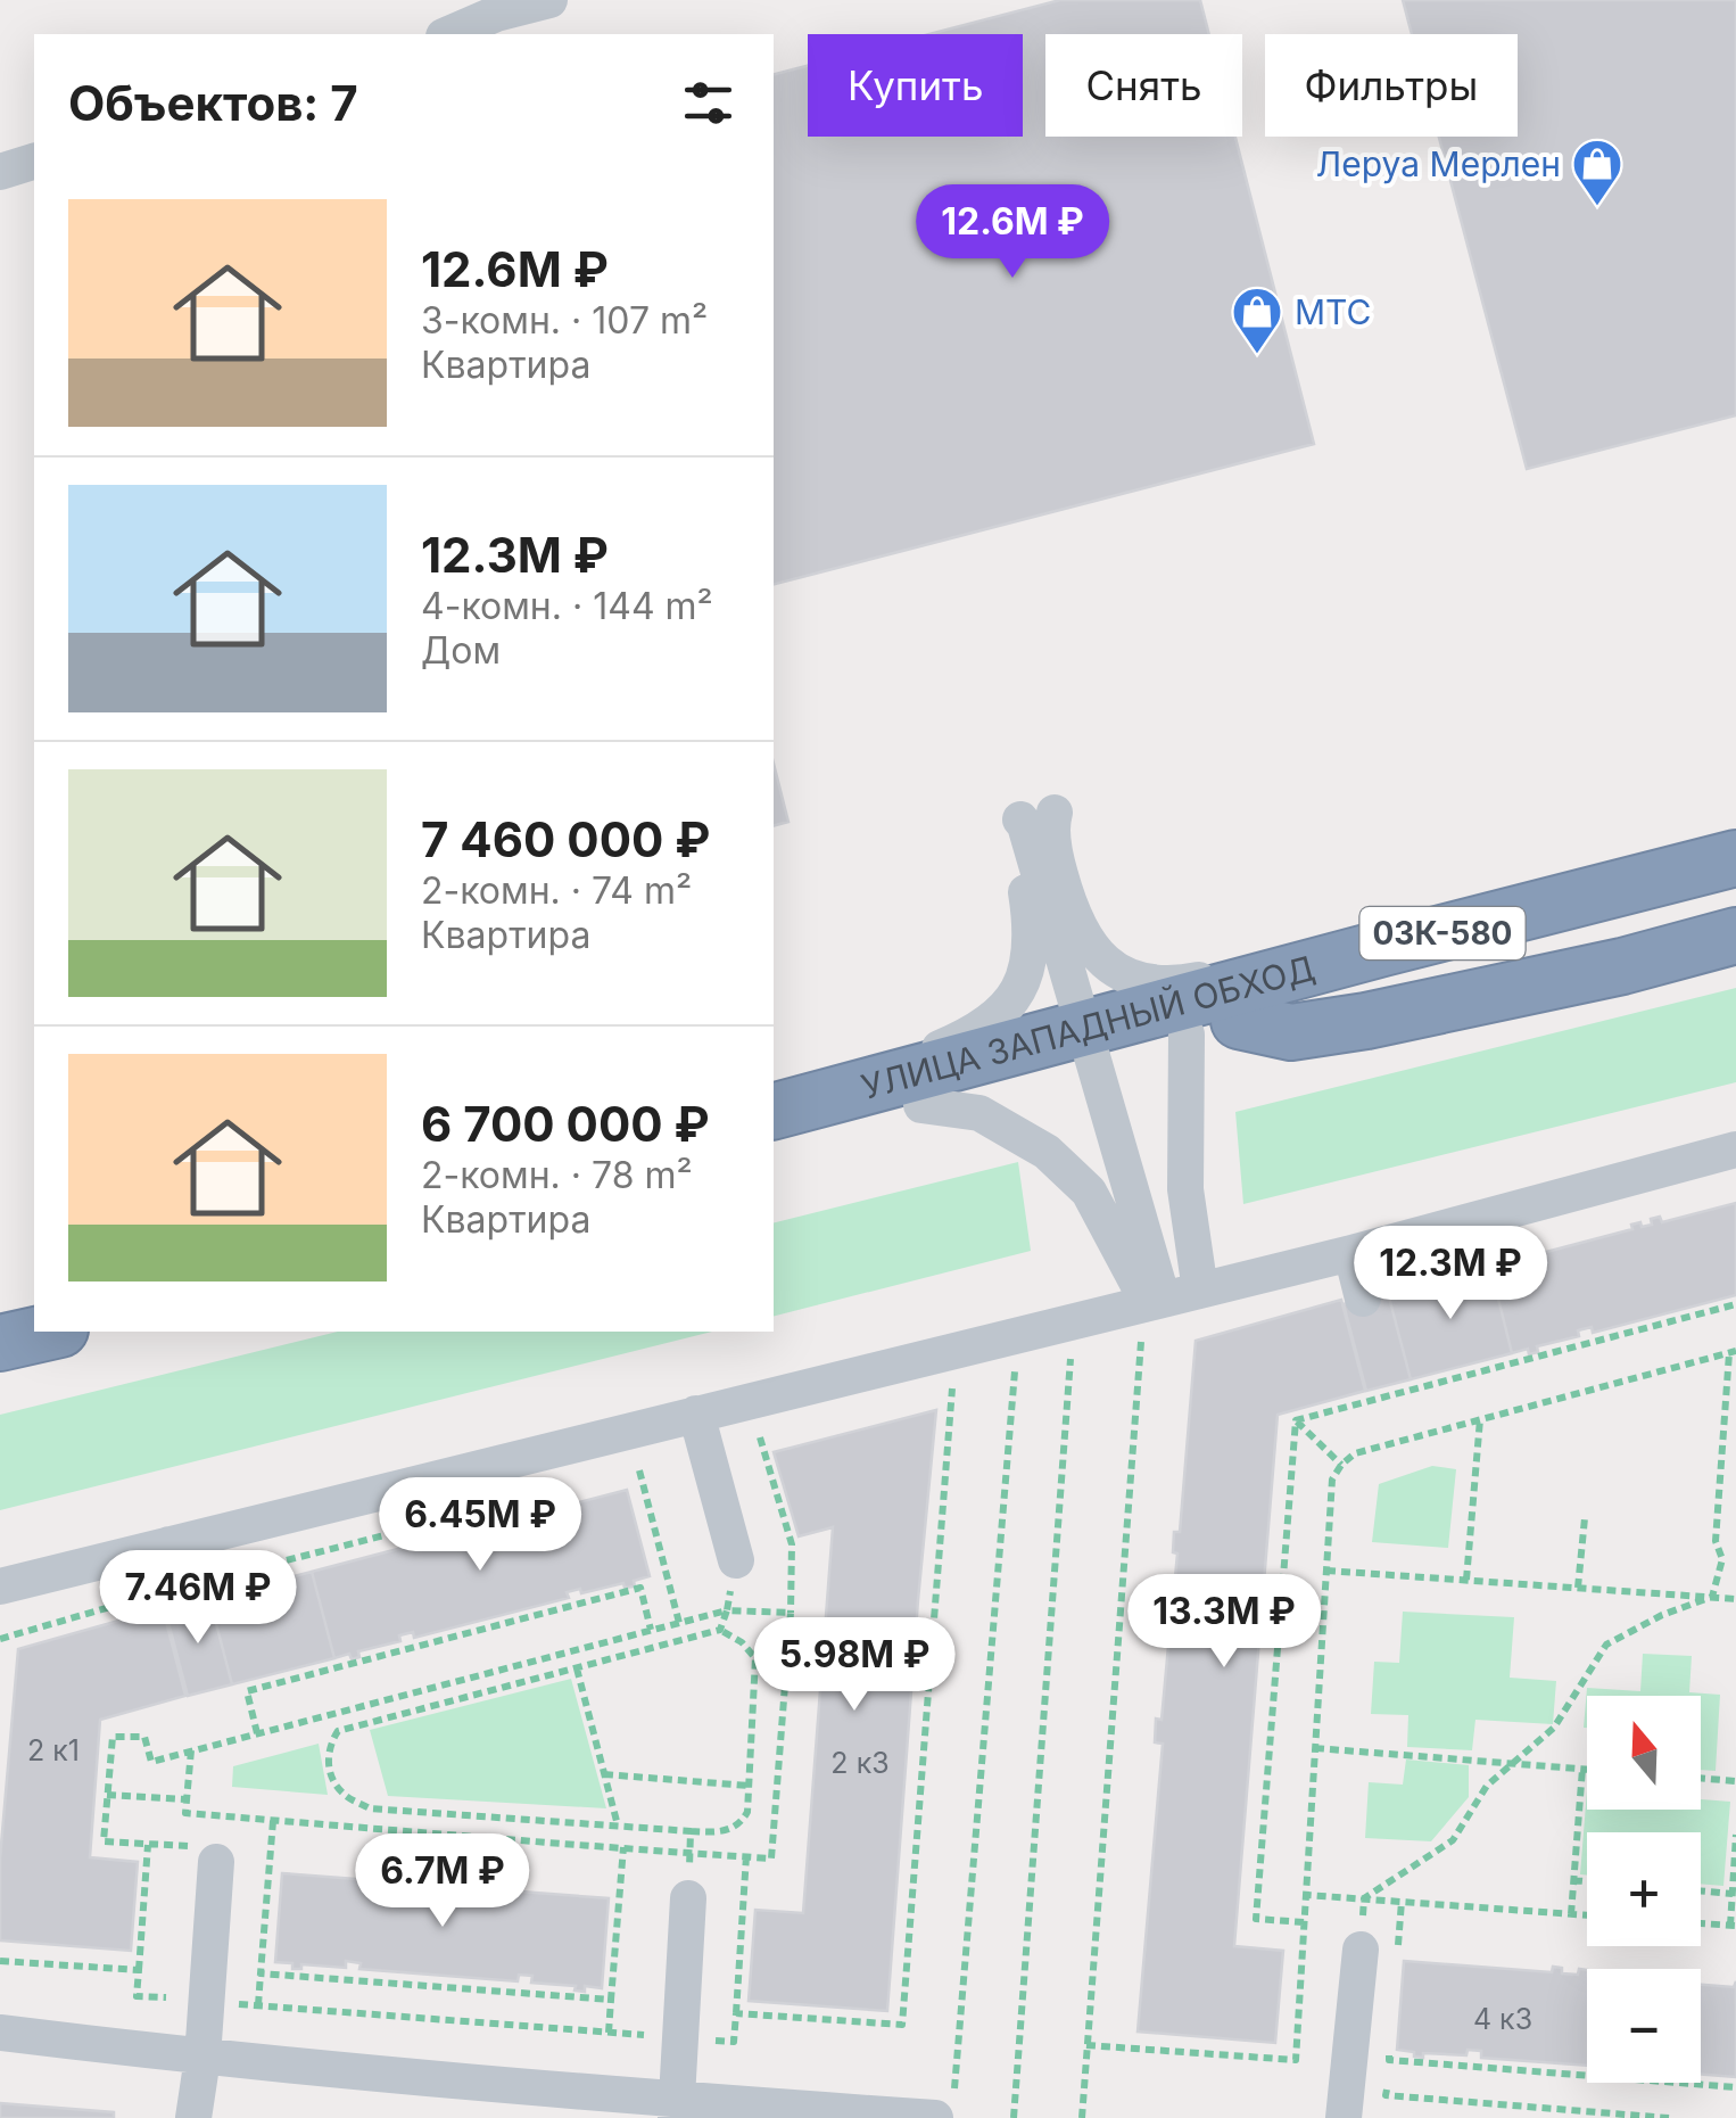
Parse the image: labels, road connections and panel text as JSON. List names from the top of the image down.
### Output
{
  "streets": {
    "highway": ["03К-580", "УЛИЦА ЗАПАДНЫЙ ОБХОД"]
  },
  "places": {
    "shop": ["Леруа Мерлен", "МТС"]
  },
  "house_numbers": ["2 к1", "2 к3", "4 к3"],
  "north": "top",
  "page": {
    "chip": ["Купить", "Снять", "Фильтры"],
    "heading": "Объектов: 7",
    "list": [
      {
        "name": "12.6M ₽",
        "note": "3-комн. · 107 m² · Квартира"
      },
      {
        "name": "12.3M ₽",
        "note": "4-комн. · 144 m² · Дом"
      },
      {
        "name": "7 460 000 ₽",
        "note": "2-комн. · 74 m² · Квартира"
      },
      {
        "name": "6 700 000 ₽",
        "note": "2-комн. · 78 m² · Квартира"
      }
    ],
    "price": [
      "12.6M ₽",
      "12.3M ₽",
      "6.45M ₽",
      "7.46M ₽",
      "13.3M ₽",
      "5.98M ₽",
      "6.7M ₽"
    ],
    "map_buttons": ["+", "−"]
  }
}
